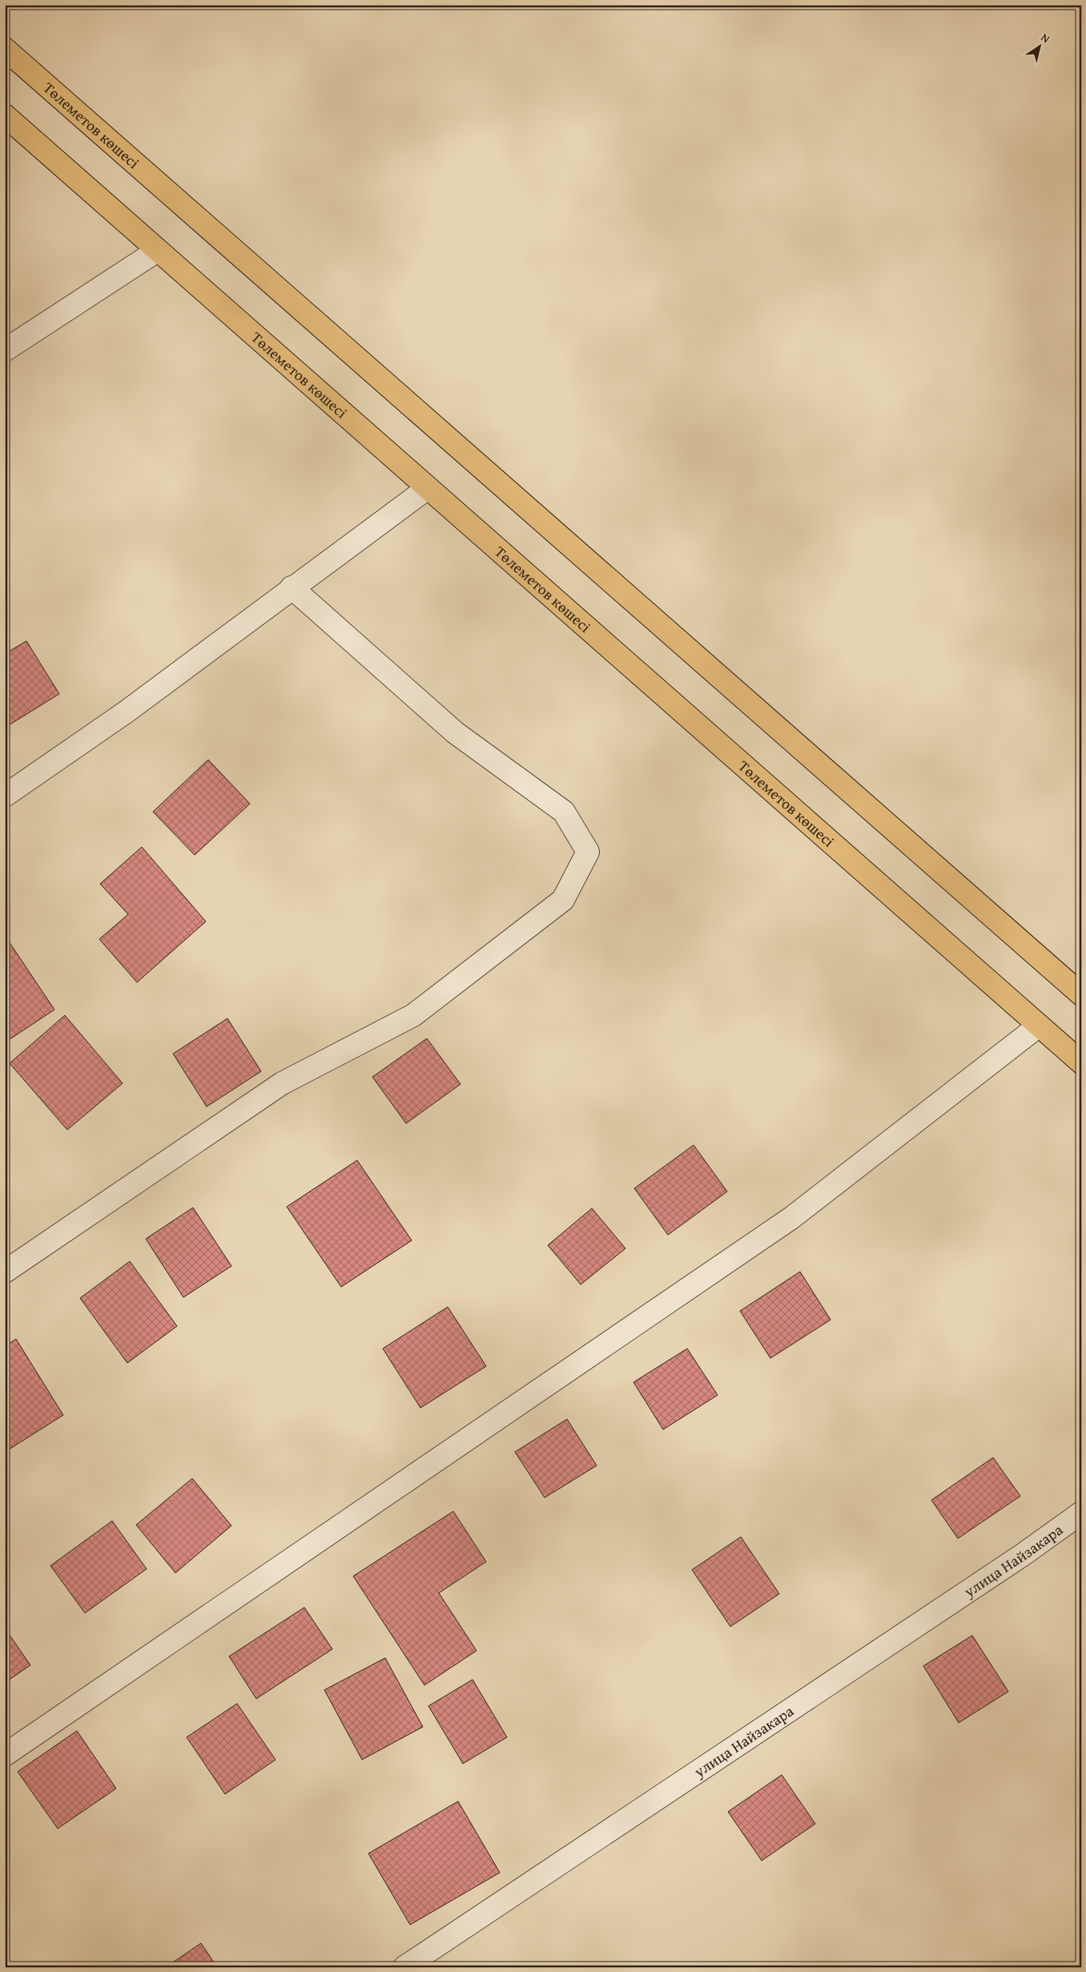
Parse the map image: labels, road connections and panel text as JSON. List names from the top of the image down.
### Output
{
  "streets": {
    "main road": ["Төлеметов көшесі"],
    "street": ["улица Найзакара"]
  },
  "north": "top right"
}
